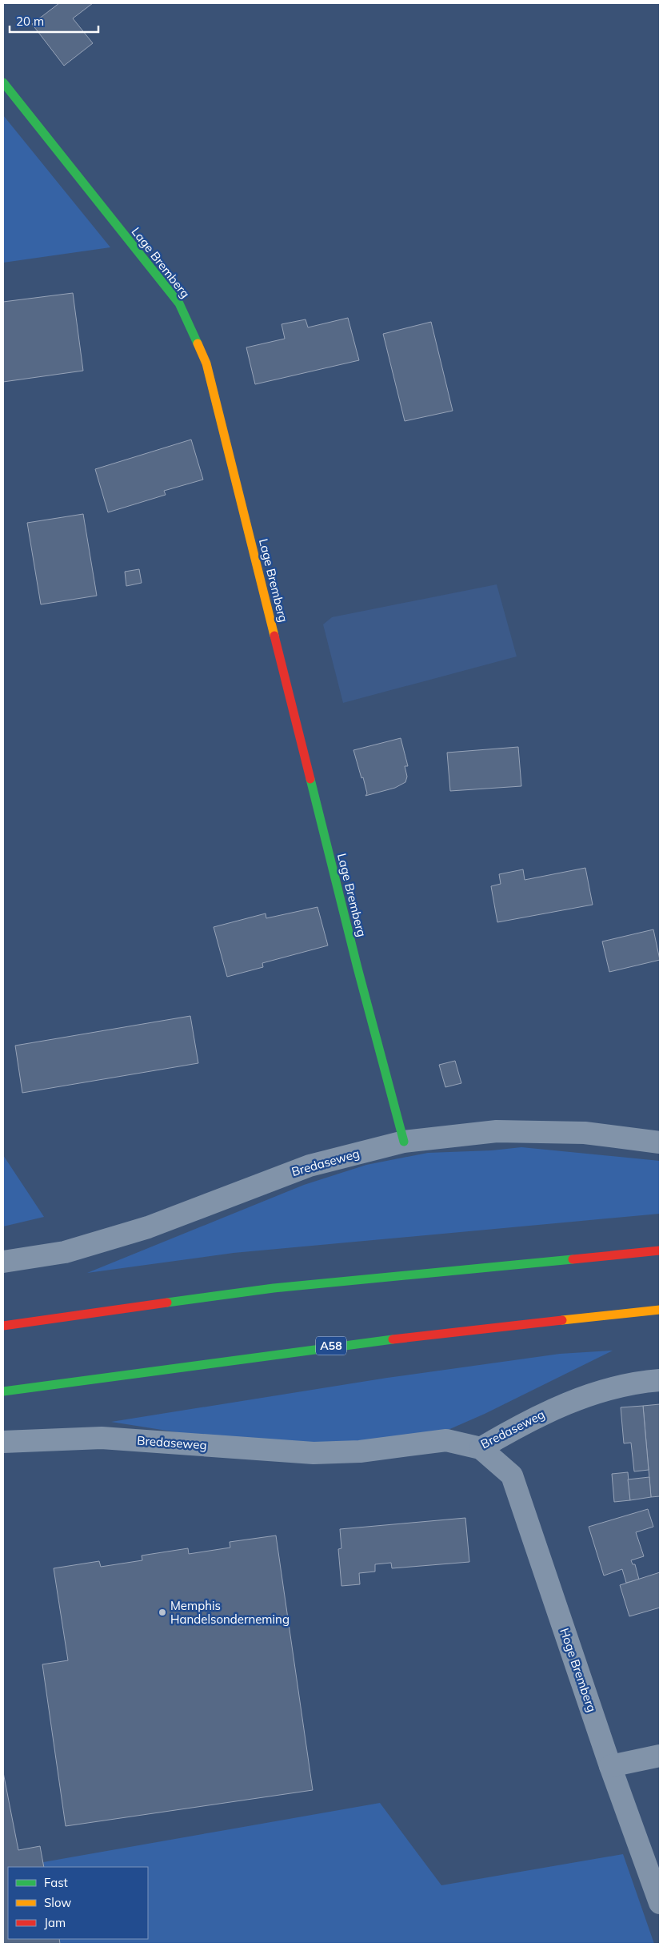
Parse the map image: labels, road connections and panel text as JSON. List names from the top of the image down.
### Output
{
  "streets": {
    "main road": ["Lage Bremberg", "A58"],
    "street": ["Bredaseweg", "Hoge Bremberg"]
  },
  "crossings": [
    ["Lage Bremberg", "Bredaseweg"],
    ["Bredaseweg", "Hoge Bremberg"]
  ],
  "places": ["Memphis Handelsonderneming"],
  "legend": ["Fast", "Slow", "Jam"],
  "scale_bar": "20 m"
}
